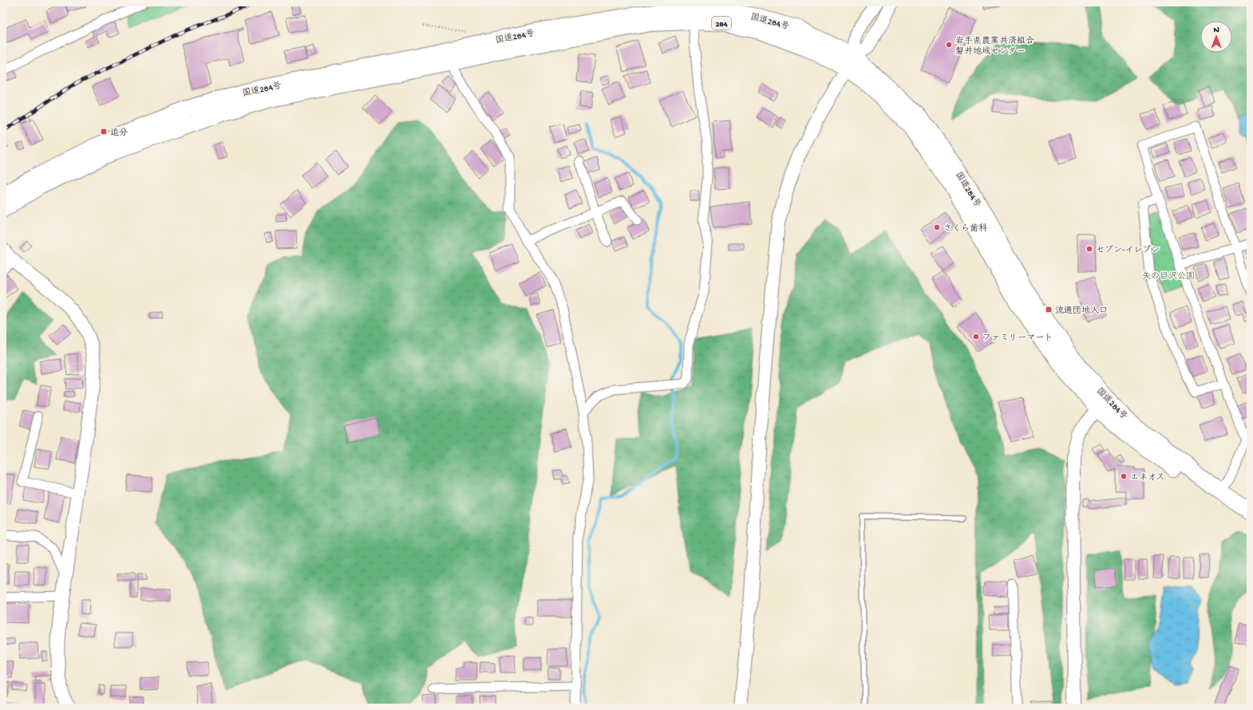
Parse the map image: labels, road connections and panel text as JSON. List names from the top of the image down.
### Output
{
  "streets": {
    "highway": ["国道284号", "284"]
  },
  "parks": ["矢の目沢公園"],
  "places": {
    "other": [
      "岩手県農業共済組合 磐井地域センター",
      "さくら歯科",
      "セブン-イレブン",
      "ファミリーマート",
      "エネオス"
    ],
    "transit": ["追分", "流通団地入口"]
  },
  "north": "top"
}
